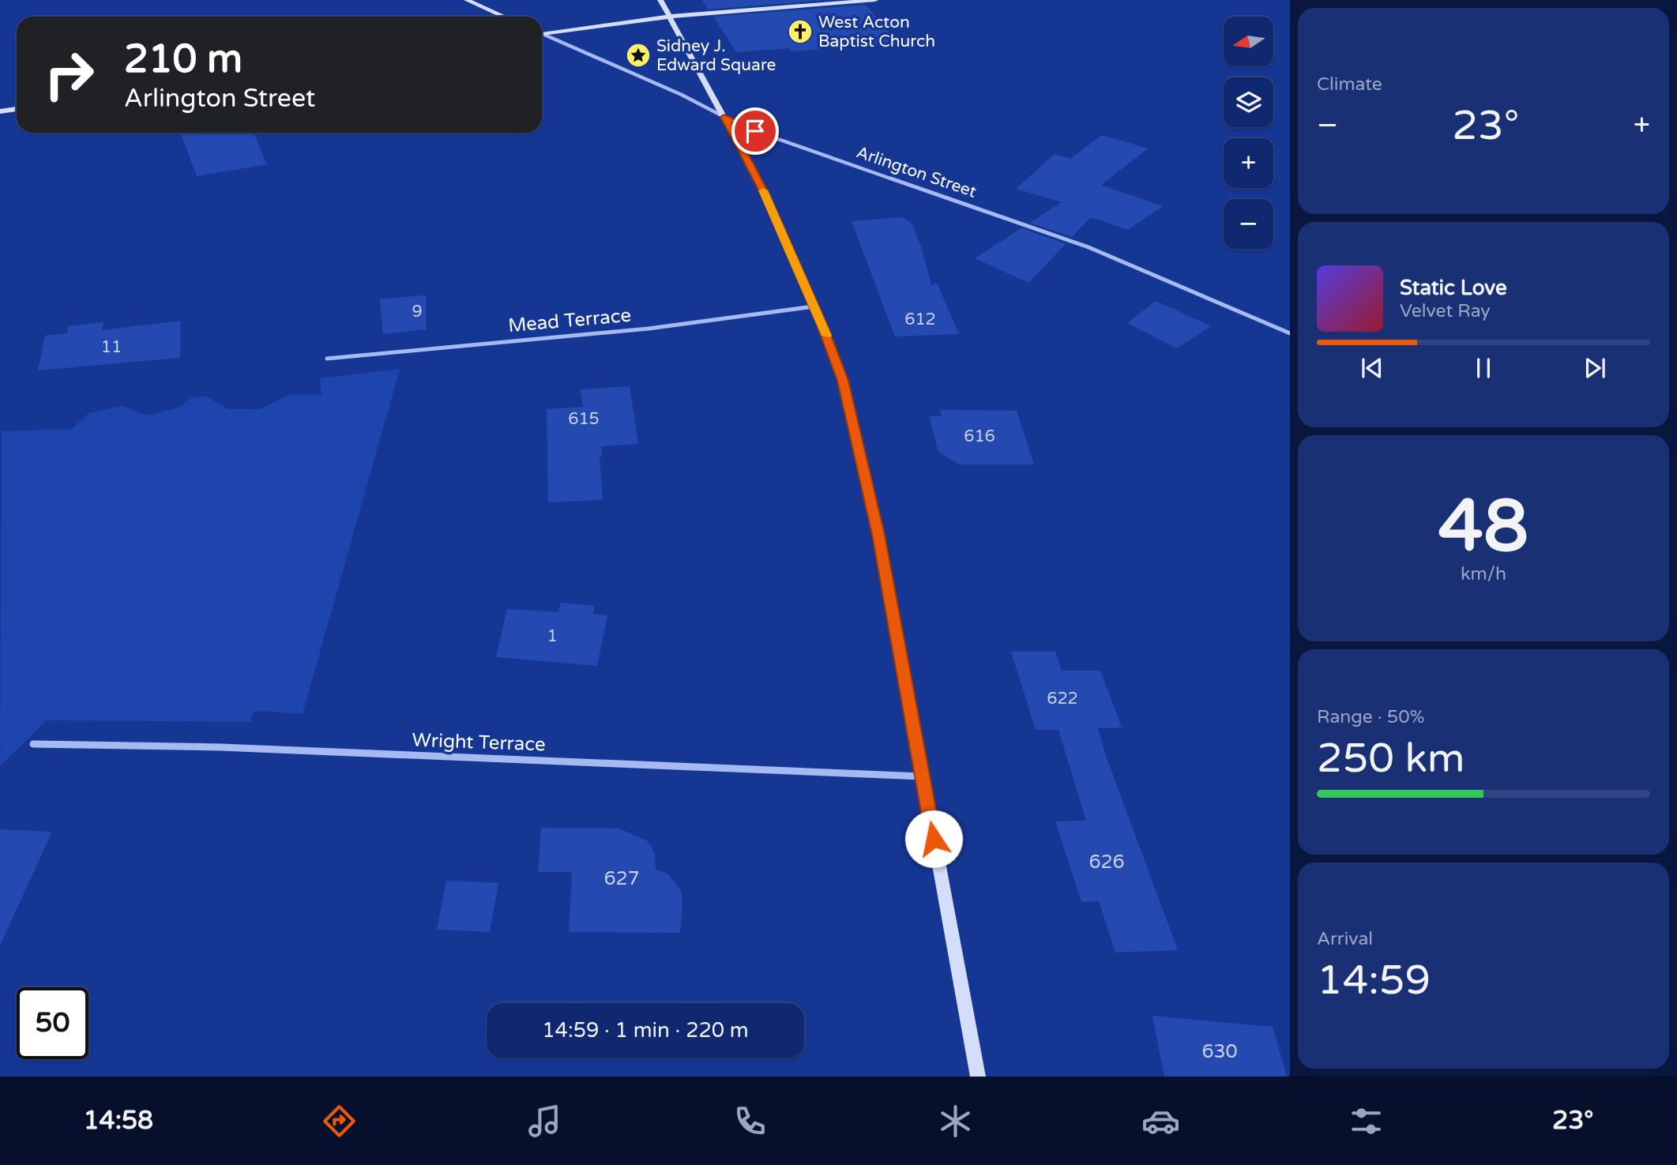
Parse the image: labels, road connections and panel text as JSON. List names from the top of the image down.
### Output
{
  "streets": {
    "street": ["Arlington Street", "Mead Terrace", "Wright Terrace"]
  },
  "places": {
    "church": ["West Acton Baptist Church"],
    "place": ["Sidney J. Edward Square"]
  },
  "house_numbers": [
    "9",
    "612",
    "11",
    "615",
    "616",
    "1",
    "622",
    "626",
    "627",
    "630"
  ],
  "north": "left",
  "page": {
    "tile": [
      "Climate",
      ["48", "km/h"],
      ["Range · 50%", "250 km"],
      ["Arrival", "14:59"]
    ],
    "map_buttons": ["+", "−"],
    "turn": ["210 m", "Arlington Street"],
    "heat": ["−", "23°", "+"],
    "song": ["Static Love", "Velvet Ray"],
    "limit": "50",
    "trip": "14:59 · 1 min · 220 m",
    "tabs": ["14:58", "23°"]
  }
}
